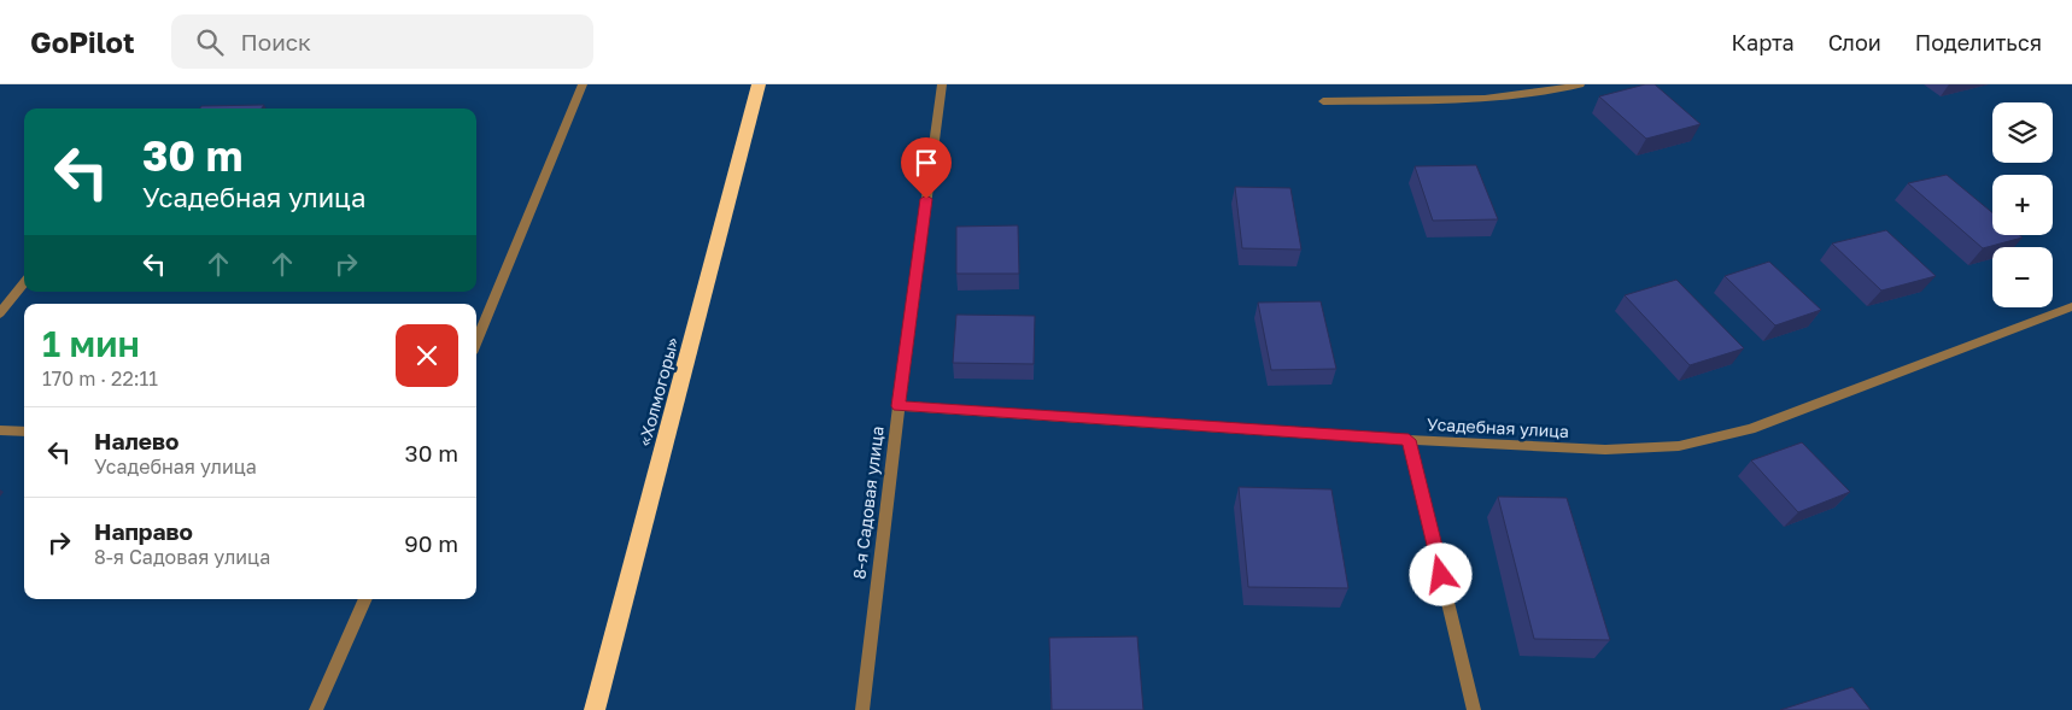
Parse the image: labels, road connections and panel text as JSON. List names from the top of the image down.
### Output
{
  "streets": {
    "highway": ["«Холмогоры»"],
    "street": ["Усадебная улица", "8-я Садовая улица"]
  },
  "crossings": [
    ["Усадебная улица", "8-я Садовая улица"]
  ],
  "page": {
    "header": "GoPilot",
    "search": "Поиск",
    "nav": ["Карта", "Слои", "Поделиться"],
    "map_buttons": ["+", "−"],
    "turn": ["30 m", "Усадебная улица"],
    "heading": ["1 мин", "170 m · 22:11"],
    "list": [
      {
        "name": "Налево",
        "note": "Усадебная улица",
        "value": "30 m"
      },
      {
        "name": "Направо",
        "note": "8-я Садовая улица",
        "value": "90 m"
      }
    ]
  }
}
